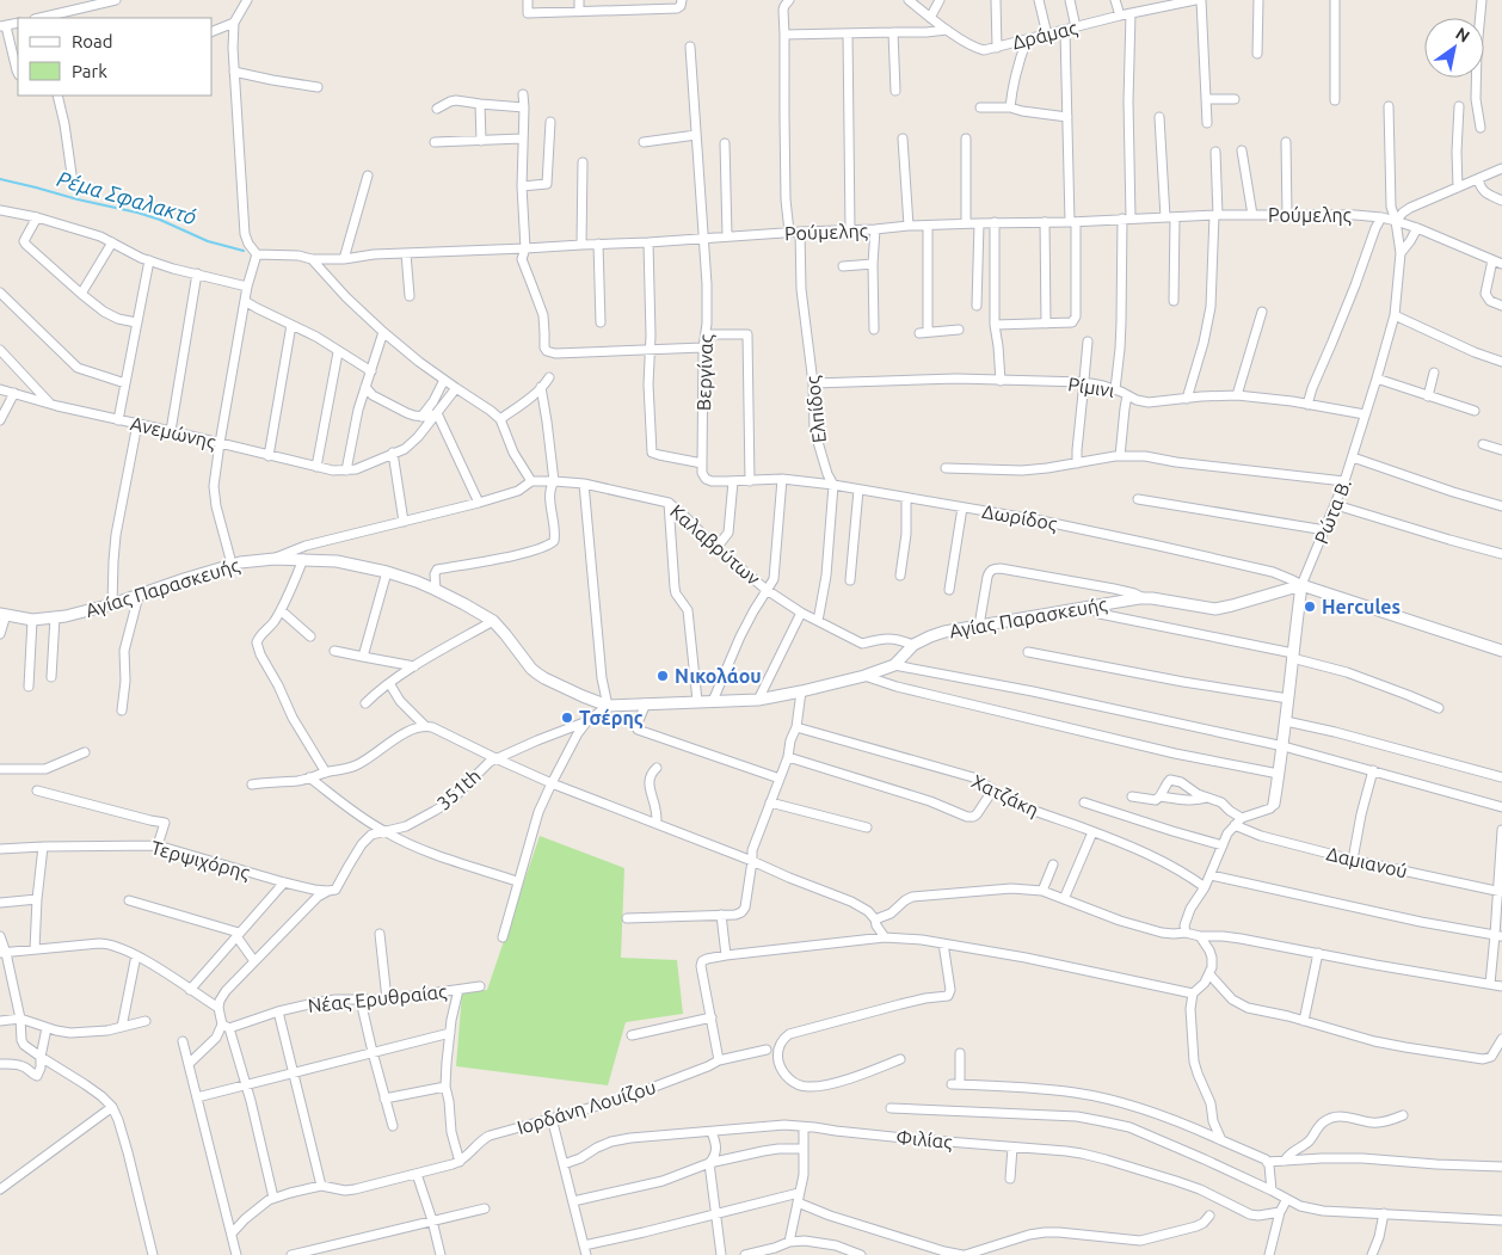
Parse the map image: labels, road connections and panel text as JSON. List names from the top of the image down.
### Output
{
  "streets": {
    "street": [
      "Δράμας",
      "Ρούμελης",
      "Βεργίνας",
      "Ρίμινι",
      "Ελπίδος",
      "Ανεμώνης",
      "Ρώτα Β.",
      "Δωρίδος",
      "Καλαβρύτων",
      "Αγίας Παρασκευής",
      "351th",
      "Χατζάκη",
      "Τερψιχόρης",
      "Δαμιανού",
      "Νέας Ερυθραίας",
      "Ιορδάνη Λουίζου",
      "Φιλίας"
    ]
  },
  "crossings": [
    ["Ρούμελης", "Βεργίνας"],
    ["Ρούμελης", "Ελπίδος"],
    ["Ρούμελης", "Ρώτα Β."],
    ["Ρίμινι", "Ελπίδος"],
    ["Ρίμινι", "Ρώτα Β."],
    ["Ελπίδος", "Δωρίδος"],
    ["Ελπίδος", "Καλαβρύτων"],
    ["Ρώτα Β.", "Δωρίδος"],
    ["Ρώτα Β.", "Αγίας Παρασκευής"],
    ["Δωρίδος", "Αγίας Παρασκευής"],
    ["Καλαβρύτων", "Αγίας Παρασκευής"],
    ["Αγίας Παρασκευής", "351th"],
    ["351th", "Τερψιχόρης"]
  ],
  "water": ["Ρέμα Σφαλακτό"],
  "places": ["Hercules", "Νικολάου", "Τσέρης"],
  "legend": ["Road", "Park"],
  "north": "top right"
}
